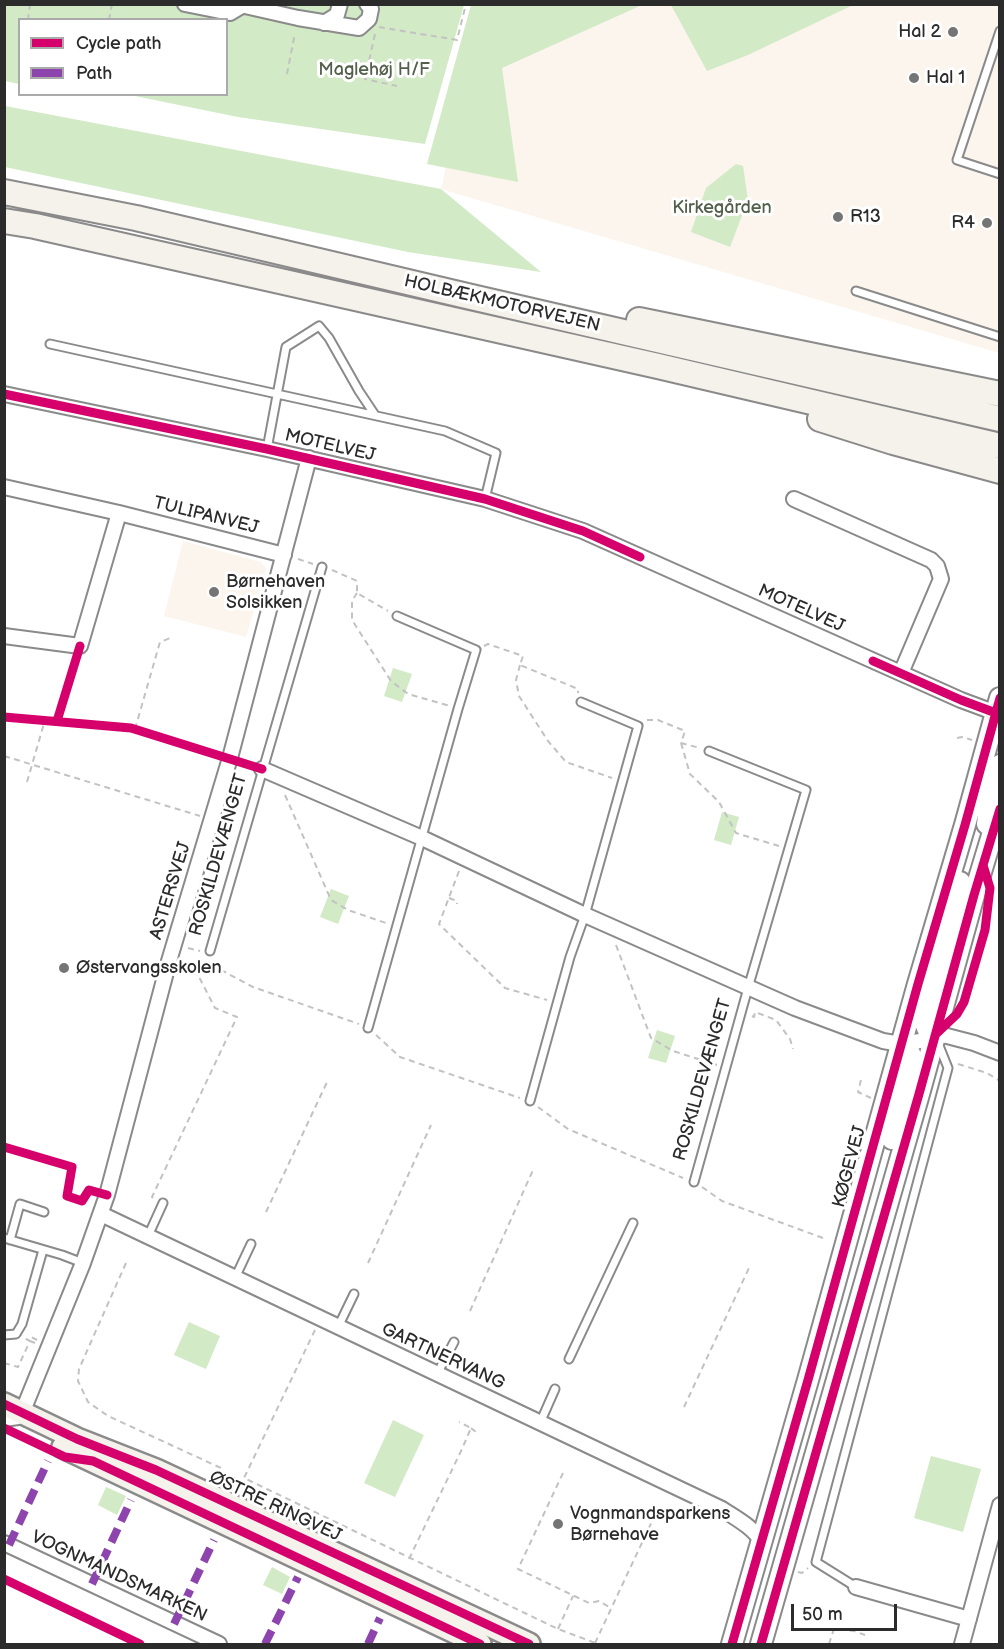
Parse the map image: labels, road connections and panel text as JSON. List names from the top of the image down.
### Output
{
  "streets": {
    "highway": ["HOLBÆKMOTORVEJEN"],
    "main road": ["ØSTRE RINGVEJ"],
    "street": [
      "MOTELVEJ",
      "TULIPANVEJ",
      "ROSKILDEVÆNGET",
      "ASTERSVEJ",
      "KØGEVEJ",
      "GARTNERVANG",
      "VOGNMANDSMARKEN"
    ]
  },
  "crossings": [
    ["MOTELVEJ", "ASTERSVEJ"],
    ["MOTELVEJ", "KØGEVEJ"],
    ["TULIPANVEJ", "ASTERSVEJ"],
    ["ROSKILDEVÆNGET", "KØGEVEJ"],
    ["ASTERSVEJ", "GARTNERVANG"],
    ["ASTERSVEJ", "ØSTRE RINGVEJ"],
    ["KØGEVEJ", "GARTNERVANG"]
  ],
  "parks": ["Maglehøj H/F", "Kirkegården"],
  "places": [
    "Hal 2",
    "Hal 1",
    "R13",
    "R4",
    "Børnehaven Solsikken",
    "Østervangsskolen",
    "Vognmandsparkens Børnehave"
  ],
  "legend": ["Cycle path", "Path"],
  "scale_bar": "50 m"
}
